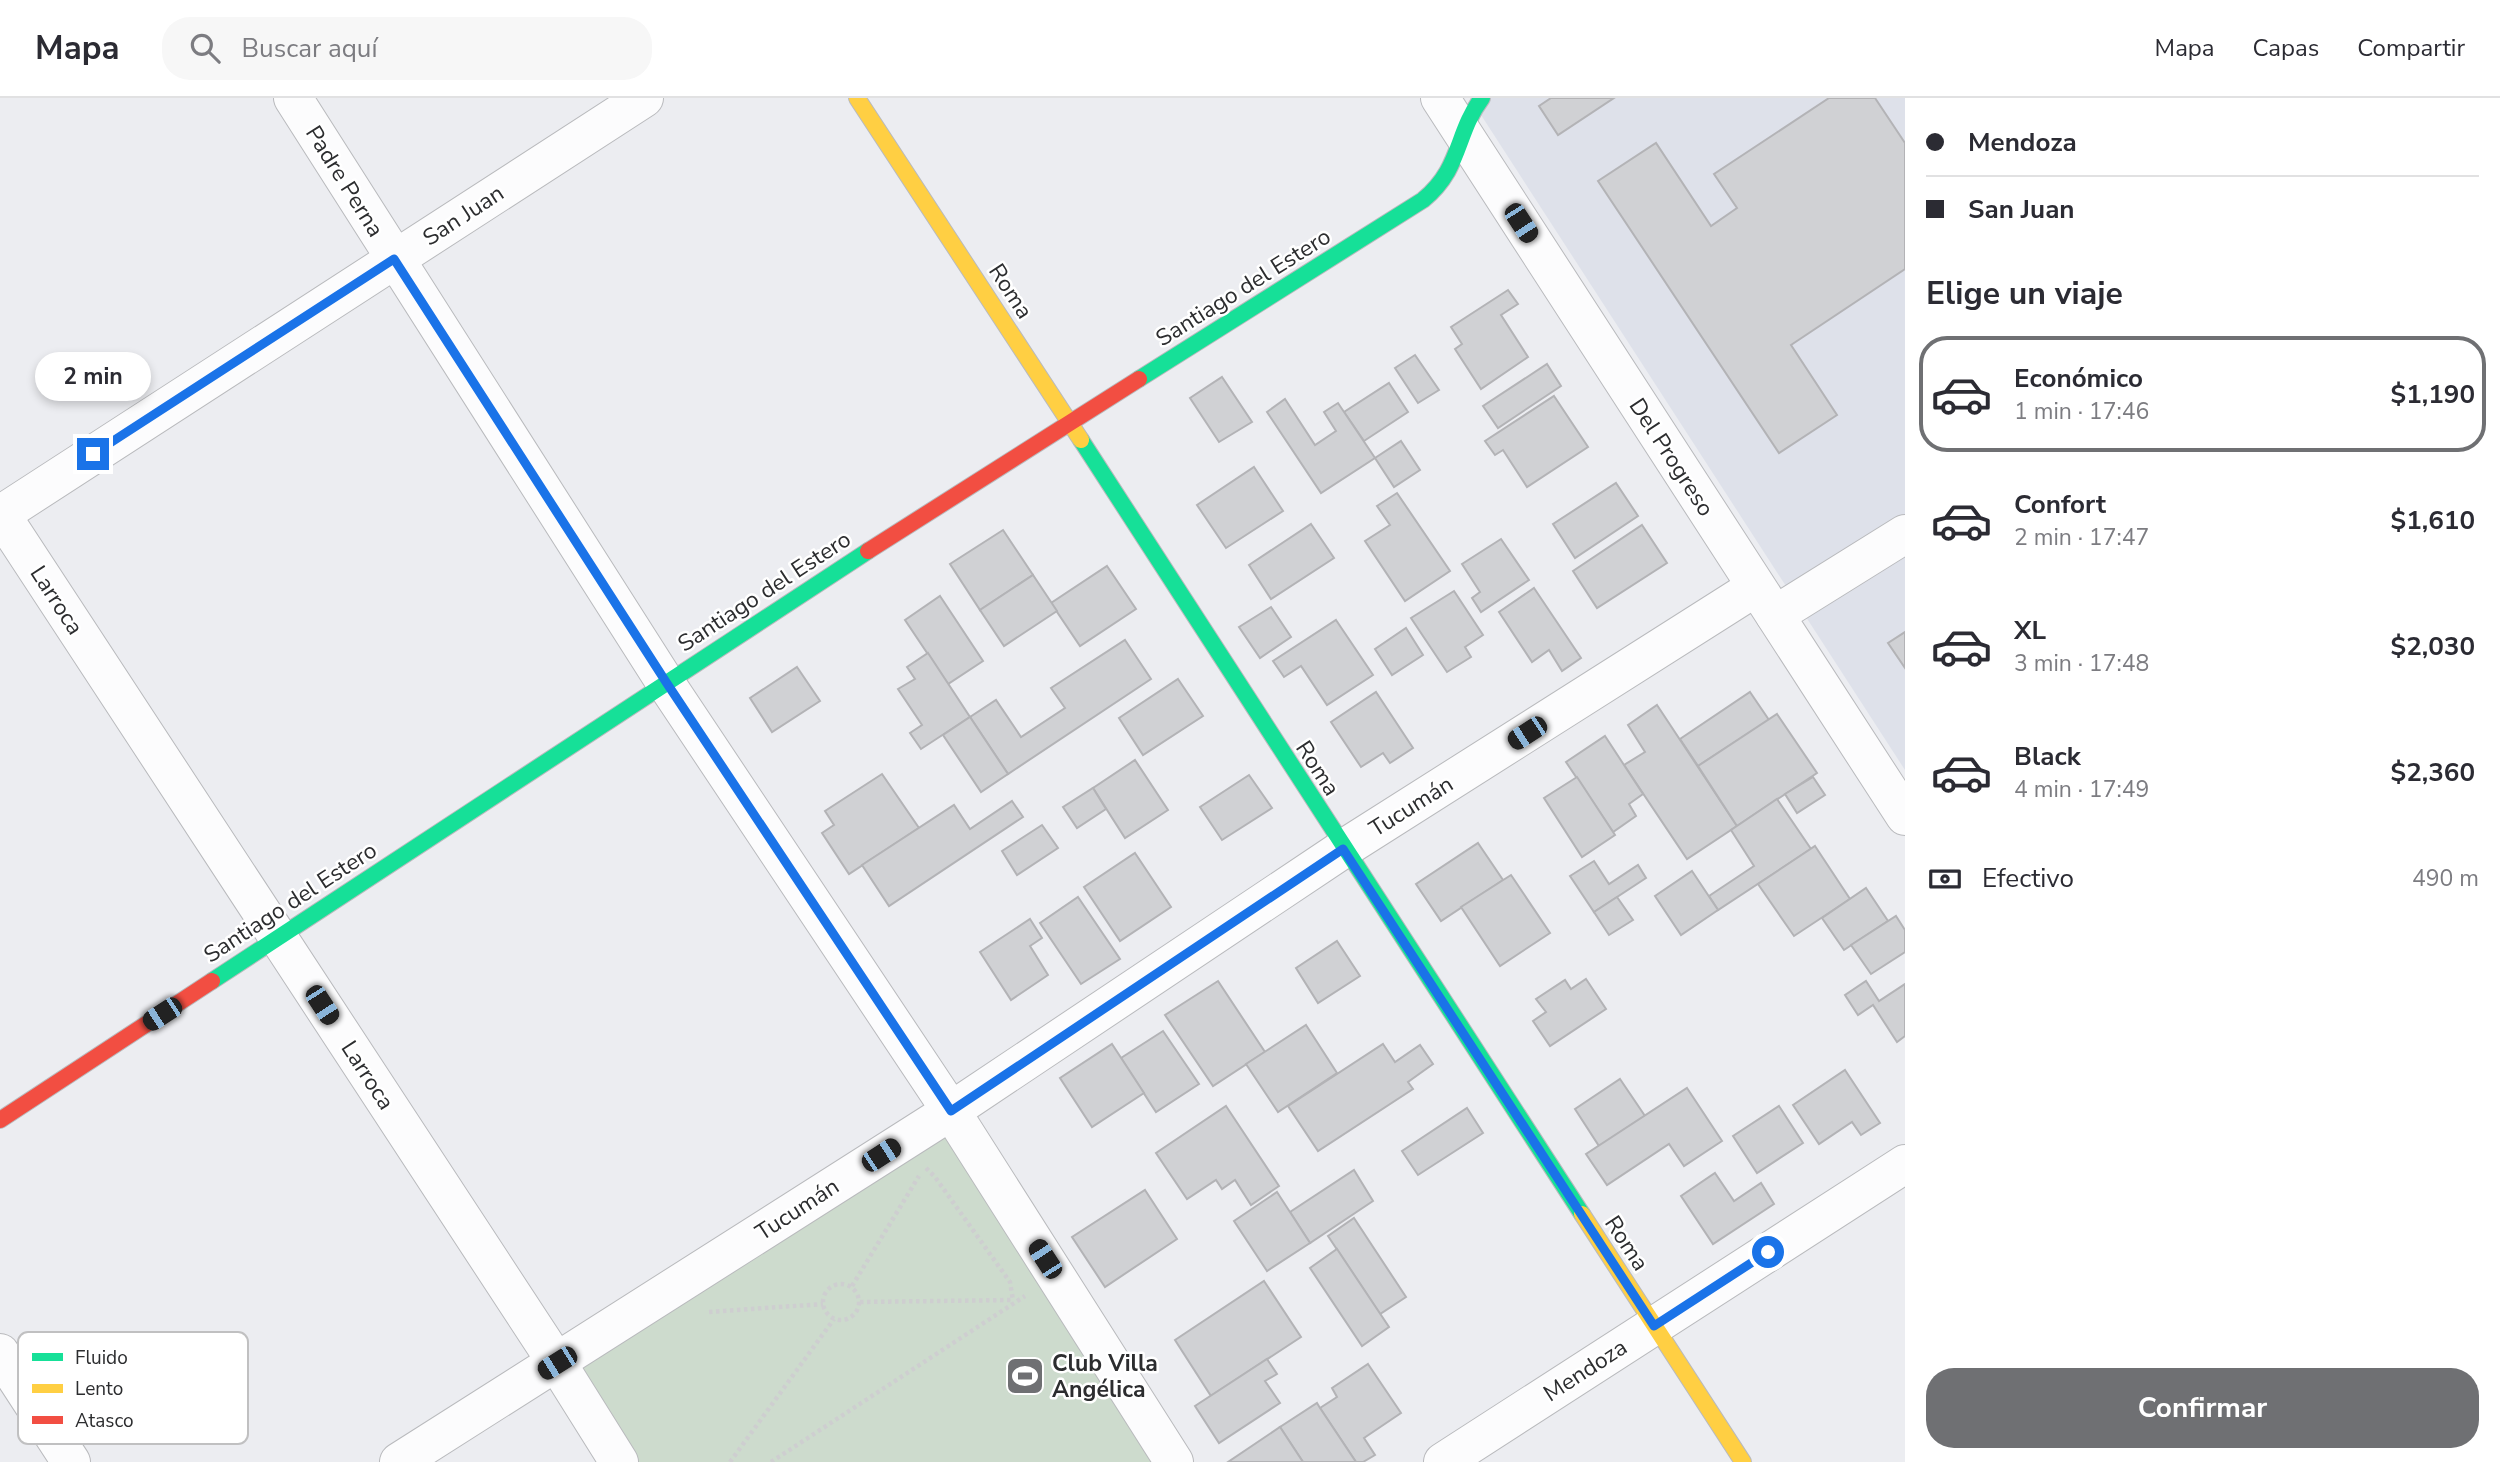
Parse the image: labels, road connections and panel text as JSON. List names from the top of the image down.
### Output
{
  "streets": {
    "street": [
      "Padre Perna",
      "San Juan",
      "Santiago del Estero",
      "Roma",
      "Del Progreso",
      "Larroca",
      "Tucumán",
      "Mendoza"
    ]
  },
  "crossings": [
    ["Padre Perna", "San Juan"],
    ["Padre Perna", "Santiago del Estero"],
    ["Padre Perna", "Tucumán"],
    ["San Juan", "Larroca"],
    ["Santiago del Estero", "Roma"],
    ["Santiago del Estero", "Del Progreso"],
    ["Santiago del Estero", "Larroca"],
    ["Roma", "Tucumán"],
    ["Roma", "Mendoza"],
    ["Del Progreso", "Tucumán"],
    ["Larroca", "Tucumán"]
  ],
  "places": {
    "sports": ["Club Villa Angélica"]
  },
  "legend": ["Fluido", "Lento", "Atasco"],
  "page": {
    "header": "Mapa",
    "search": "Buscar aquí",
    "nav": ["Mapa", "Capas", "Compartir"],
    "banner": ["Mendoza", "San Juan"],
    "heading": "Elige un viaje",
    "list": [
      {
        "name": "Económico",
        "note": "1 min · 17:46",
        "value": "$1,190"
      },
      {
        "name": "Confort",
        "note": "2 min · 17:47",
        "value": "$1,610"
      },
      {
        "name": "XL",
        "note": "3 min · 17:48",
        "value": "$2,030"
      },
      {
        "name": "Black",
        "note": "4 min · 17:49",
        "value": "$2,360"
      }
    ],
    "bubble": "2 min",
    "pay": ["Efectivo", "490 m"],
    "buttons": "Confirmar"
  }
}
